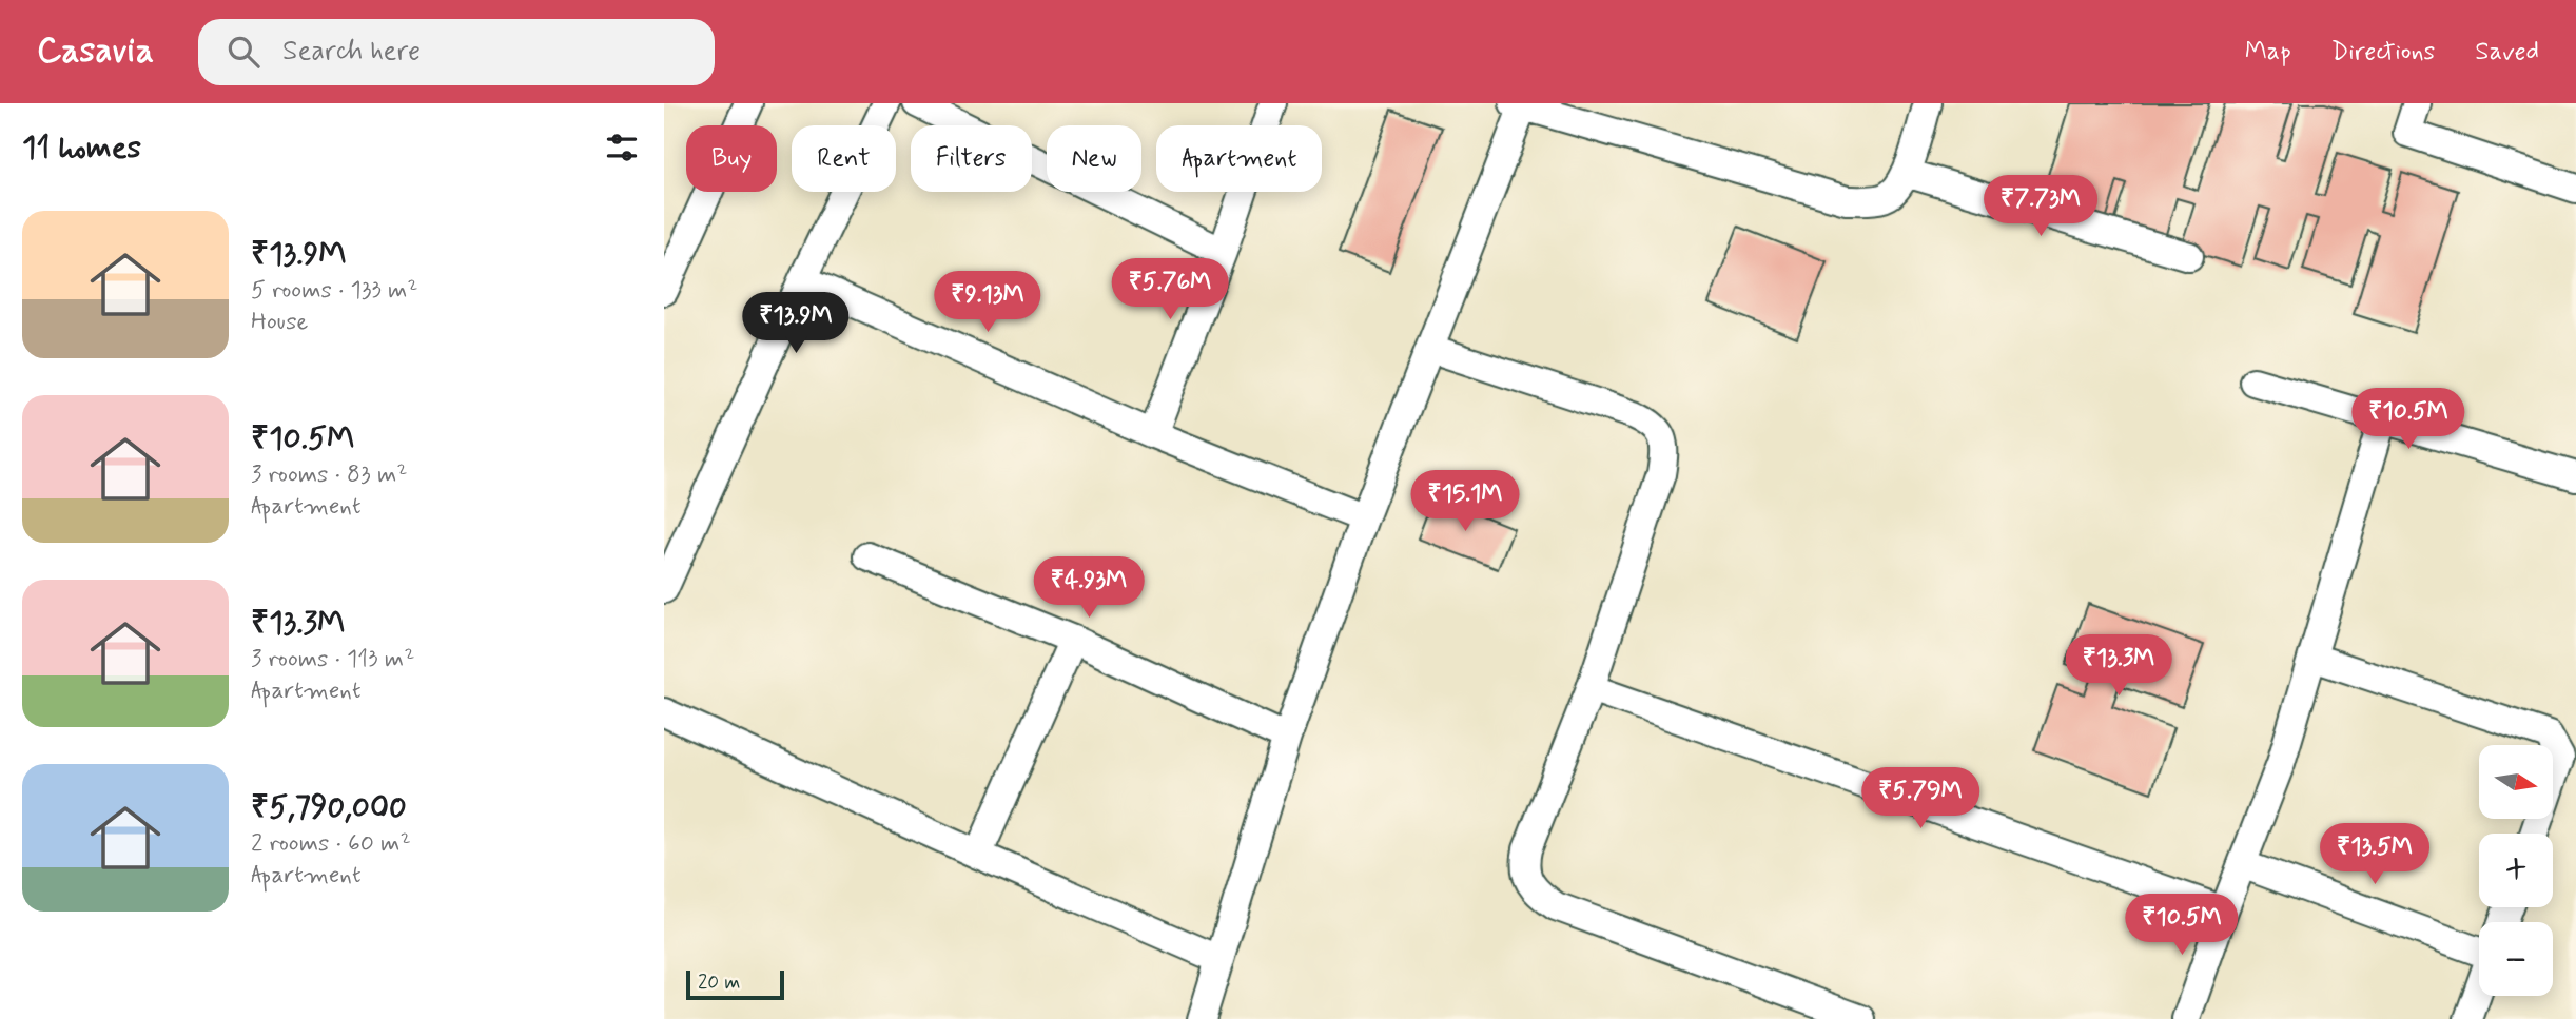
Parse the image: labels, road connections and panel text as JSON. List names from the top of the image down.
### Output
{
  "scale_bar": "20 m",
  "north": "right",
  "page": {
    "header": "Casavia",
    "search": "Search here",
    "nav": ["Map", "Directions", "Saved"],
    "heading": "11 homes",
    "chip": [
      "Buy",
      "Rent",
      "Filters",
      "New",
      "Apartment"
    ],
    "price": [
      "₹7.73M",
      "₹5.76M",
      "₹9.13M",
      "₹13.9M",
      "₹10.5M",
      "₹15.1M",
      "₹4.93M",
      "₹13.3M",
      "₹5.79M",
      "₹13.5M",
      "₹10.5M"
    ],
    "list": [
      {
        "name": "₹13.9M",
        "note": "5 rooms · 133 m² · House"
      },
      {
        "name": "₹10.5M",
        "note": "3 rooms · 83 m² · Apartment"
      },
      {
        "name": "₹13.3M",
        "note": "3 rooms · 113 m² · Apartment"
      },
      {
        "name": "₹5,790,000",
        "note": "2 rooms · 60 m² · Apartment"
      }
    ],
    "map_buttons": ["+", "−"],
    "scale": "20 m"
  }
}
